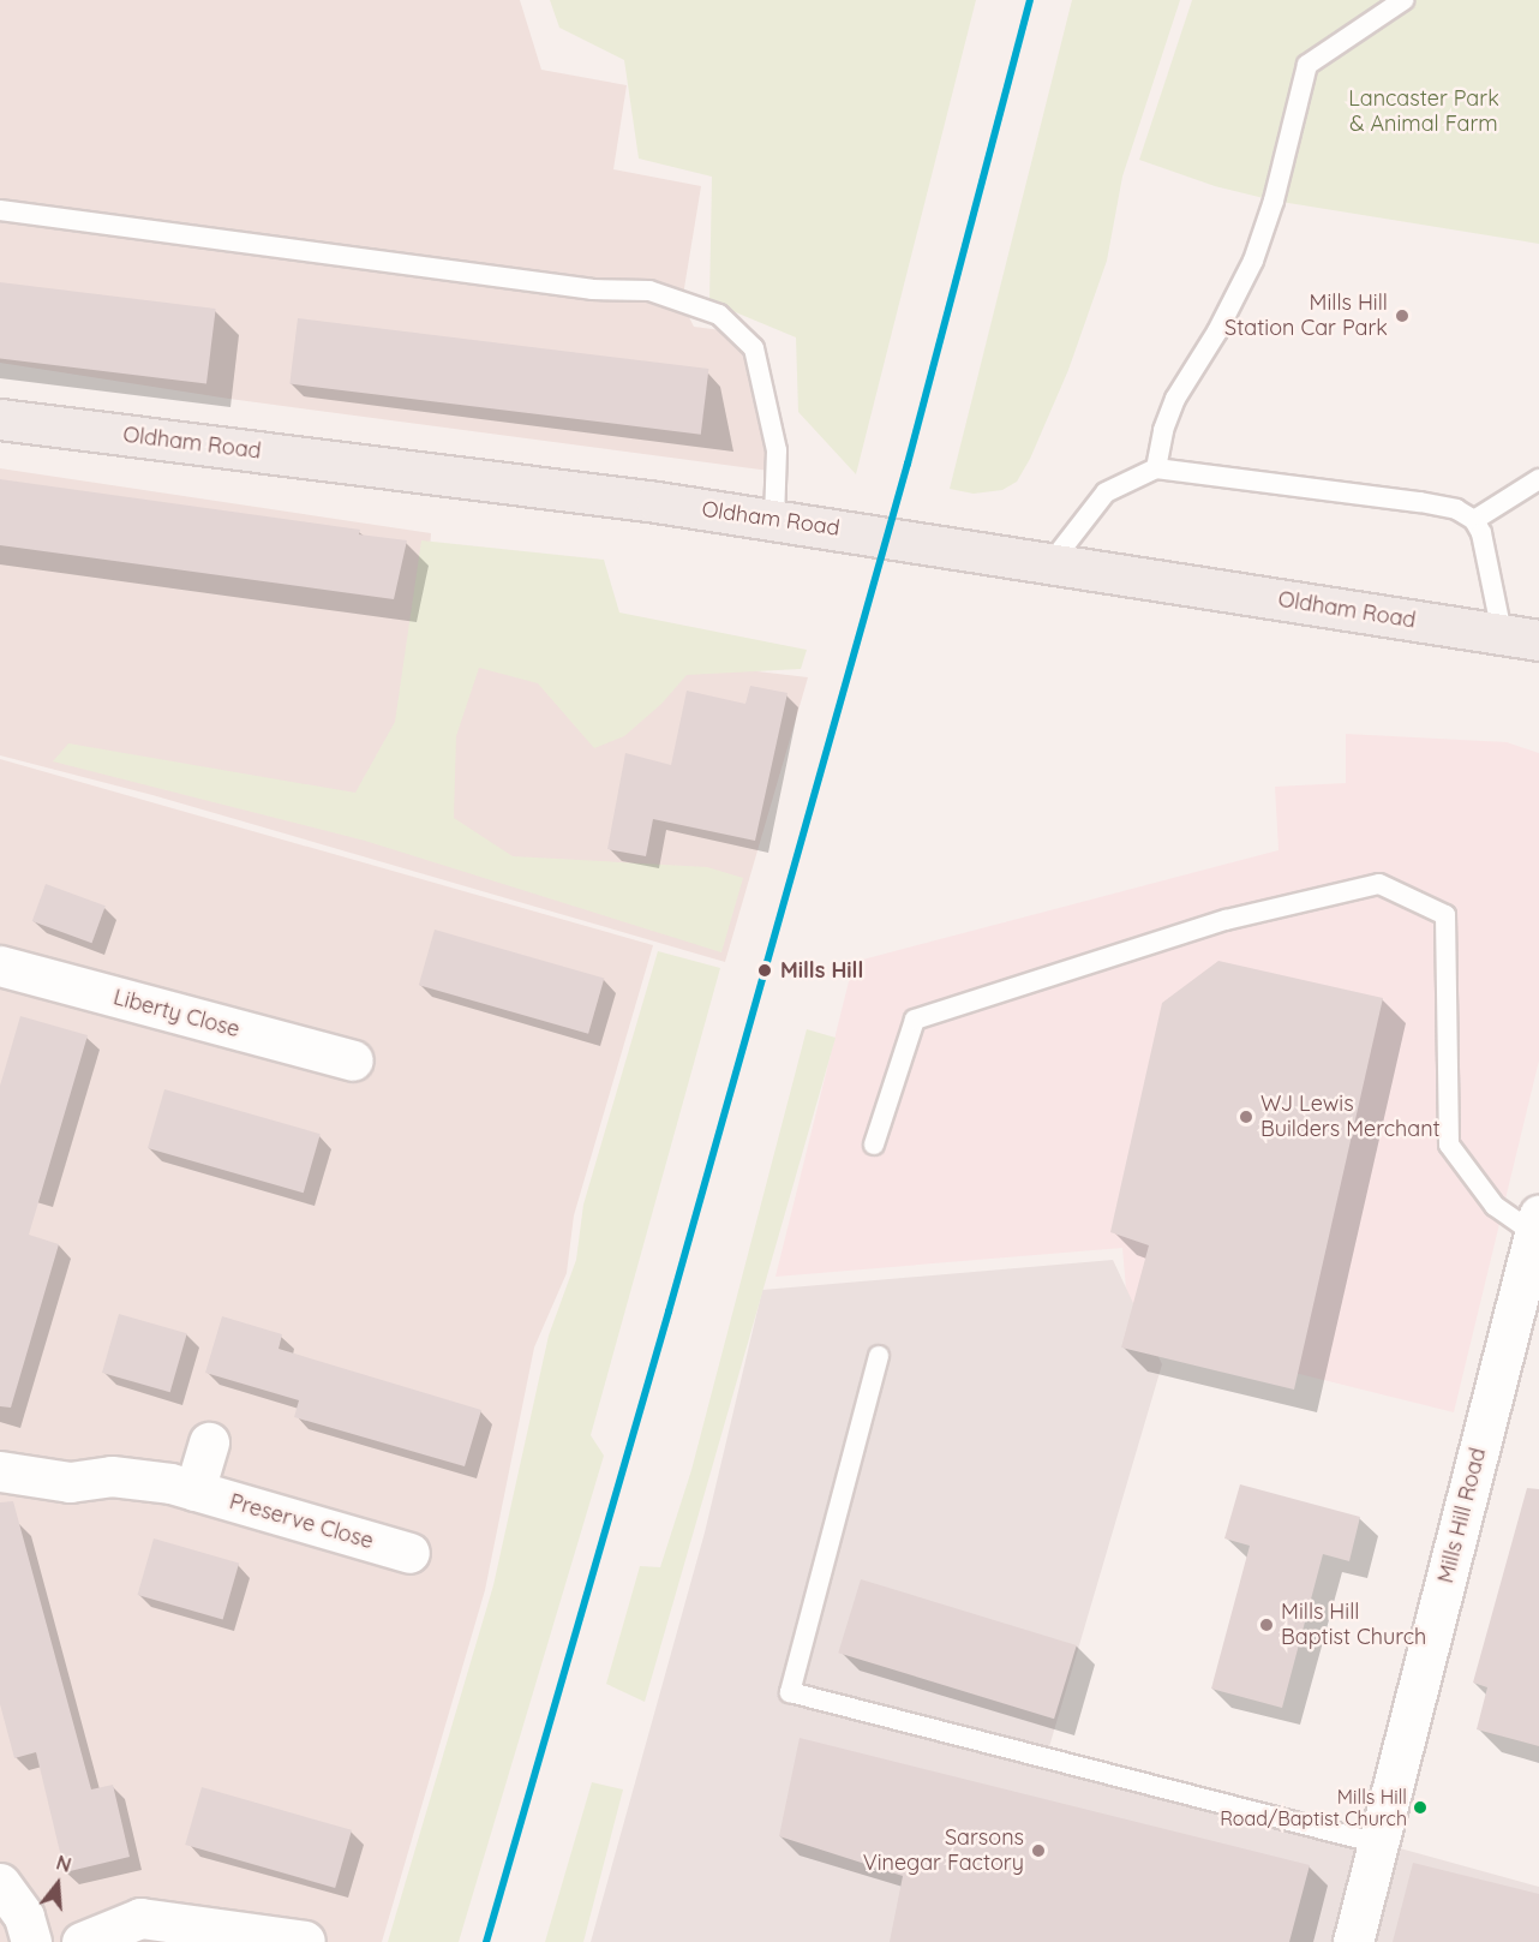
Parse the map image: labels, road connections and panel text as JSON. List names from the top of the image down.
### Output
{
  "streets": {
    "main road": ["Oldham Road"],
    "street": ["Liberty Close", "Mills Hill Road", "Preserve Close"]
  },
  "parks": ["Lancaster Park & Animal Farm"],
  "places": [
    "Mills Hill Station Car Park",
    "Mills Hill",
    "WJ Lewis Builders Merchant",
    "Mills Hill Baptist Church",
    "Mills Hill Road/Baptist Church",
    "Sarsons Vinegar Factory"
  ],
  "north": "top"
}
